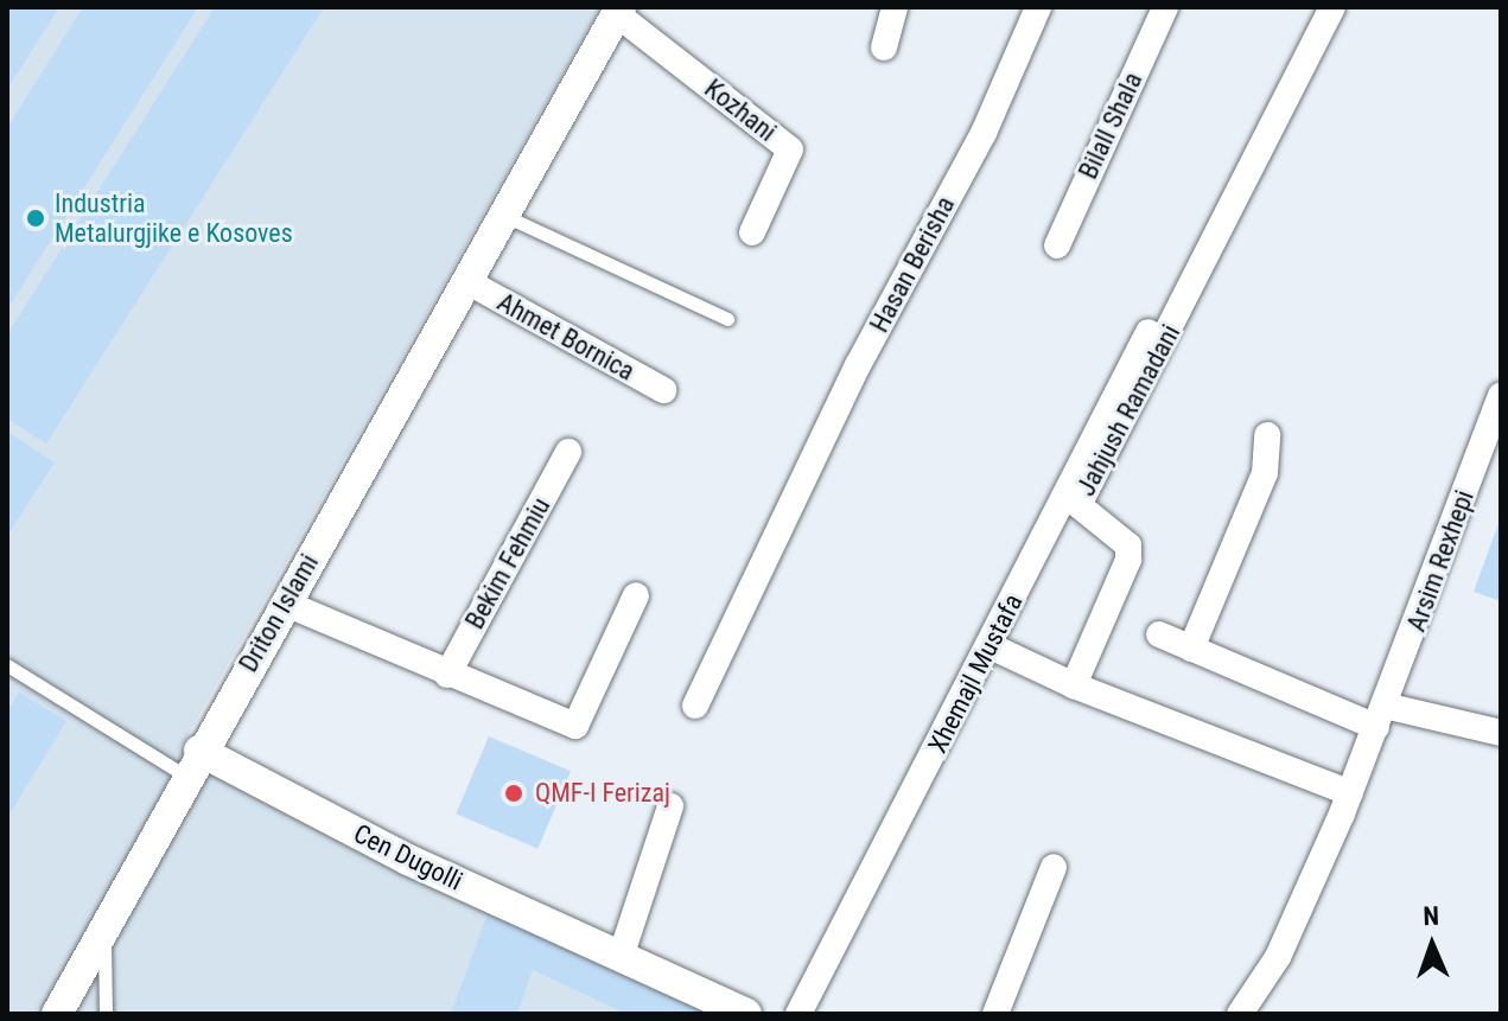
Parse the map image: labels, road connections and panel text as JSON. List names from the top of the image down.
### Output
{
  "streets": {
    "street": [
      "Kozhani",
      "Bilall Shala",
      "Hasan Berisha",
      "Ahmet Bornica",
      "Jahjush Ramadani",
      "Arsim Rexhepi",
      "Bekim Fehmiu",
      "Driton Islami",
      "Xhemajl Mustafa",
      "Cen Dugolli"
    ]
  },
  "crossings": [
    ["Kozhani", "Driton Islami"],
    ["Ahmet Bornica", "Driton Islami"],
    ["Driton Islami", "Cen Dugolli"]
  ],
  "places": ["Industria Metalurgjike e Kosoves", "QMF-I Ferizaj"],
  "north": "top"
}
